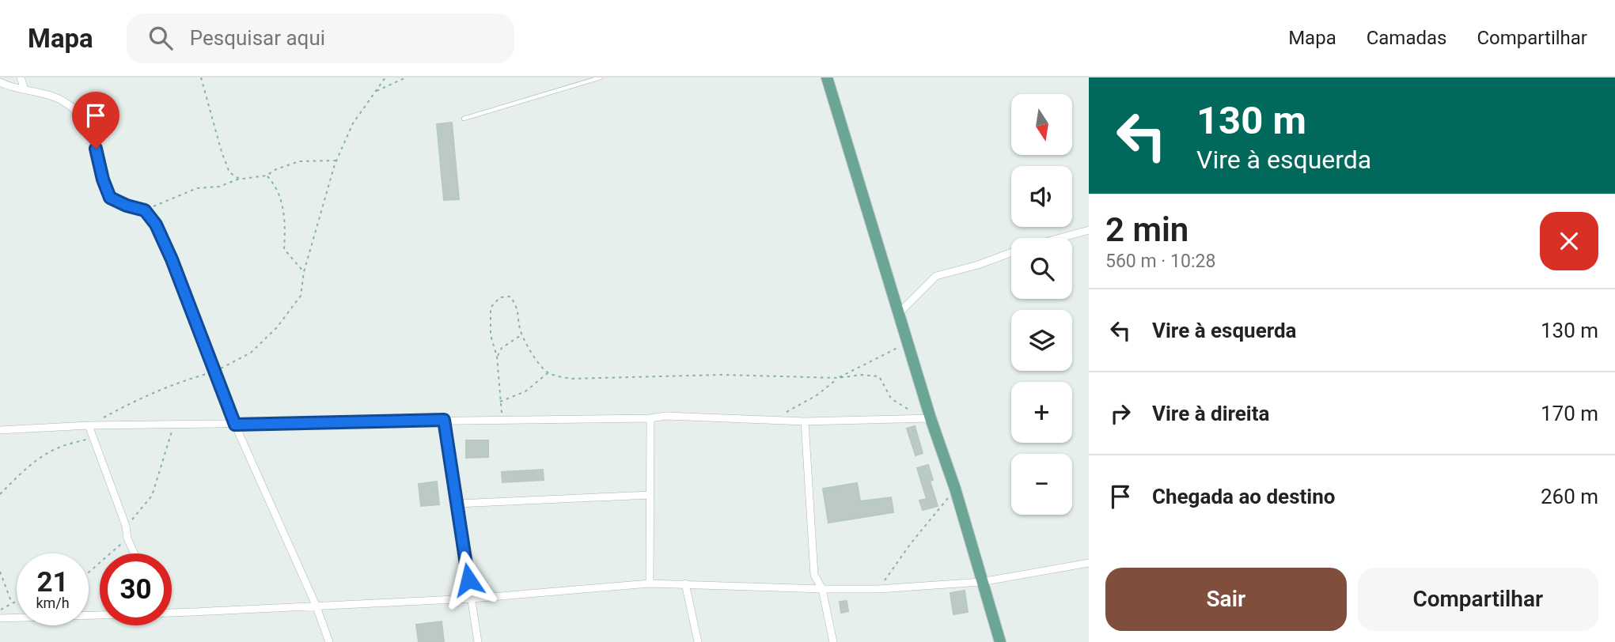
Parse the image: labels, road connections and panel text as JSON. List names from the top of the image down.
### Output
{
  "north": "bottom",
  "page": {
    "header": "Mapa",
    "search": "Pesquisar aqui",
    "nav": ["Mapa", "Camadas", "Compartilhar"],
    "turn": ["130 m", "Vire à esquerda"],
    "map_buttons": ["+", "−"],
    "heading": ["2 min", "560 m · 10:28"],
    "list": [
      {
        "name": "Vire à esquerda",
        "value": "130 m"
      },
      {
        "name": "Vire à direita",
        "value": "170 m"
      },
      {
        "name": "Chegada ao destino",
        "value": "260 m"
      }
    ],
    "speed": "21 km/h",
    "limit": "30",
    "buttons": ["Sair", "Compartilhar"]
  }
}
